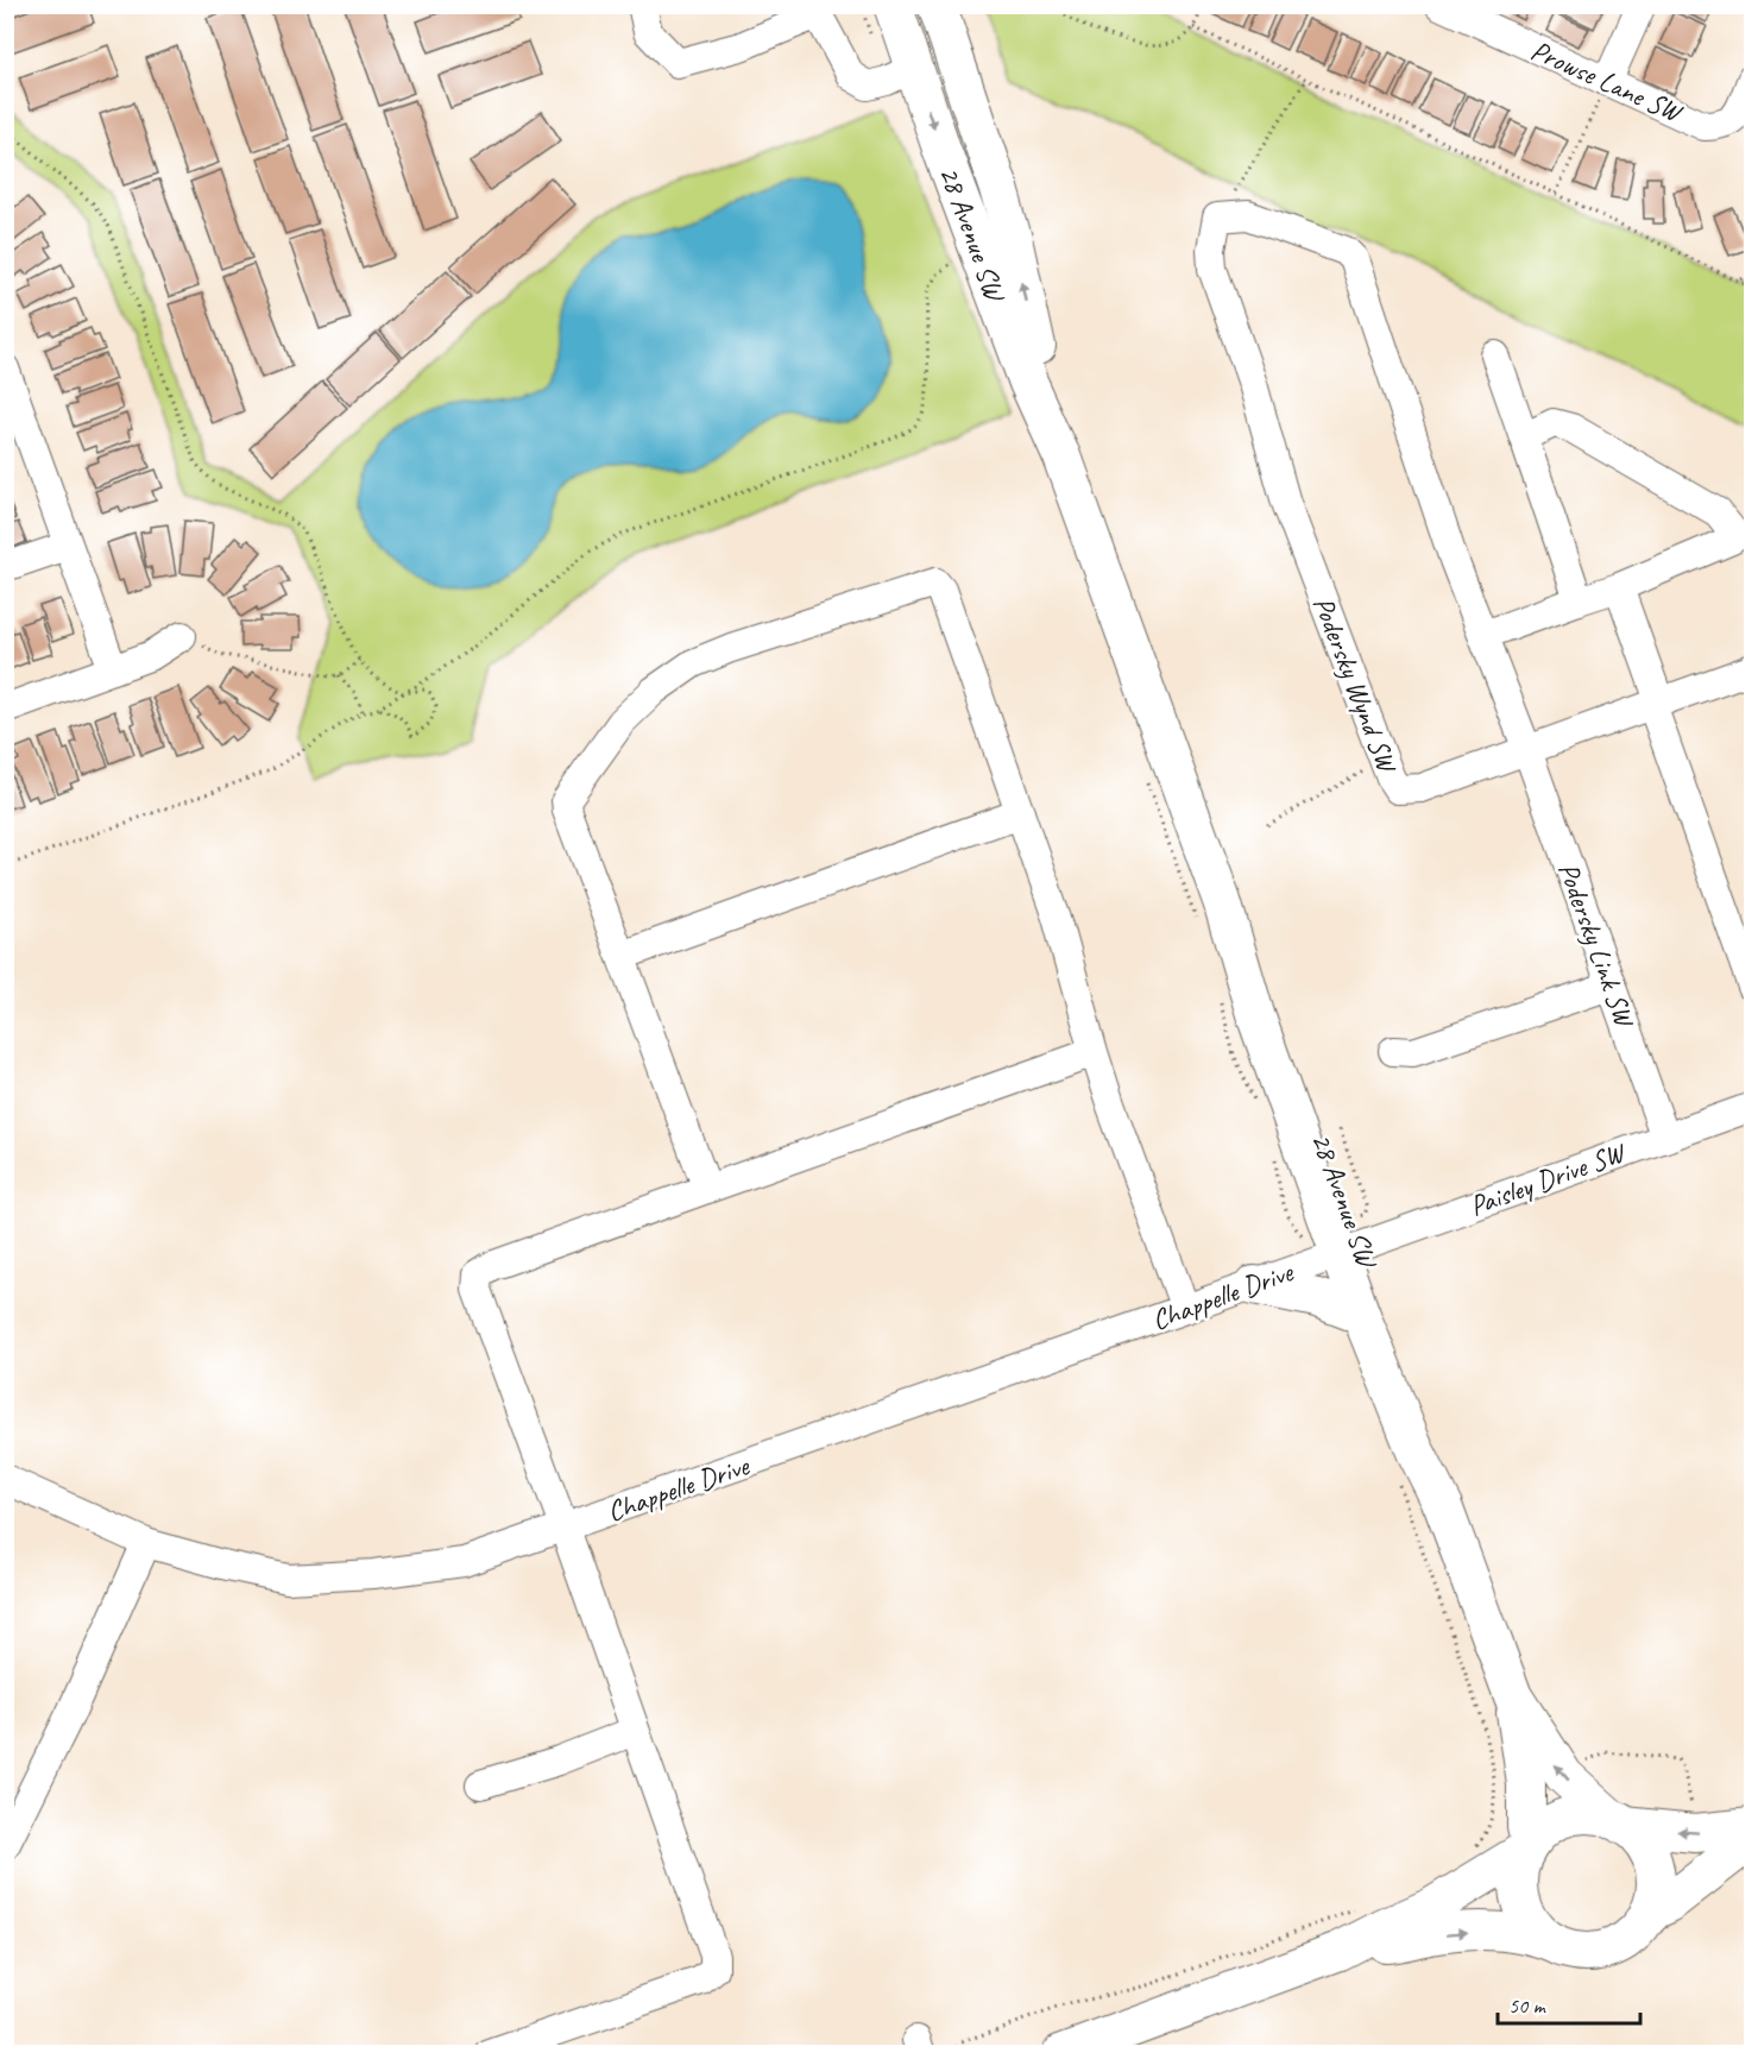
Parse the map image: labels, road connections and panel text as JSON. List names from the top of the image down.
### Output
{
  "streets": {
    "main road": ["28 Avenue SW"],
    "street": [
      "Prowse Lane SW",
      "Podersky Wynd SW",
      "Podersky Link SW",
      "Paisley Drive SW",
      "Chappelle Drive"
    ]
  },
  "crossings": [
    ["28 Avenue SW", "Paisley Drive SW"],
    ["28 Avenue SW", "Chappelle Drive"],
    ["Podersky Wynd SW", "Podersky Link SW"],
    ["Podersky Link SW", "Paisley Drive SW"],
    ["Paisley Drive SW", "Chappelle Drive"]
  ],
  "scale_bar": "50 m"
}
